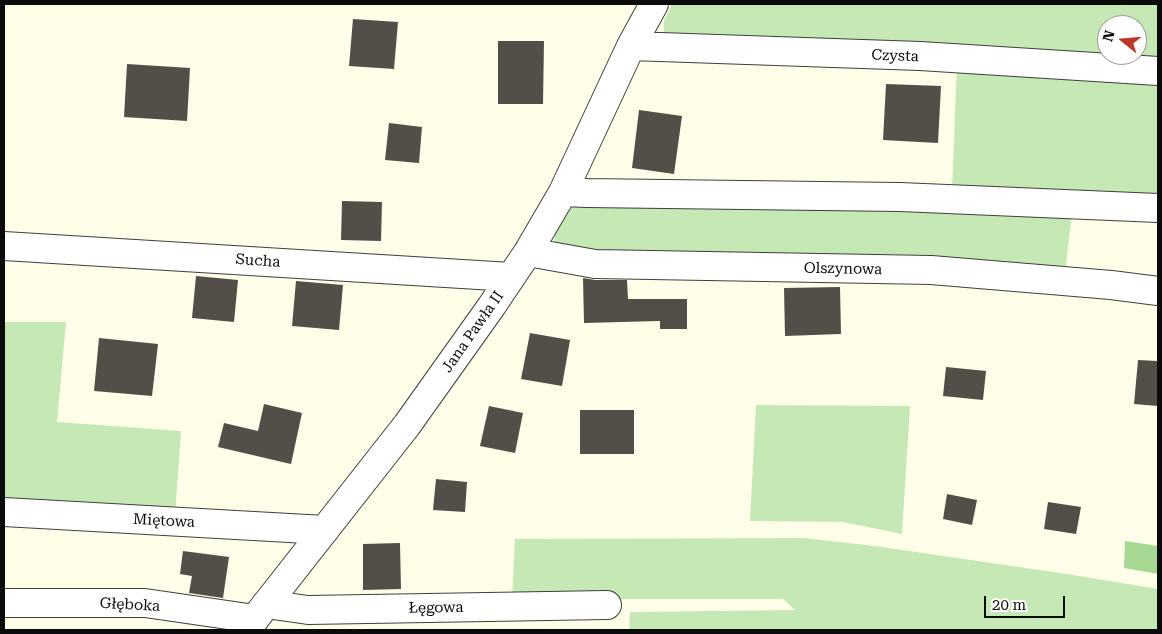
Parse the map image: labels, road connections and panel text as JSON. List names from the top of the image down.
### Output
{
  "streets": {
    "street": [
      "Czysta",
      "Sucha",
      "Olszynowa",
      "Jana Pawła II",
      "Miętowa",
      "Głęboka",
      "Łęgowa"
    ]
  },
  "crossings": [
    ["Czysta", "Jana Pawła II"],
    ["Sucha", "Jana Pawła II"],
    ["Olszynowa", "Jana Pawła II"],
    ["Jana Pawła II", "Miętowa"],
    ["Jana Pawła II", "Głęboka"],
    ["Jana Pawła II", "Łęgowa"],
    ["Głęboka", "Łęgowa"]
  ],
  "scale_bar": "20 m",
  "north": "left"
}
